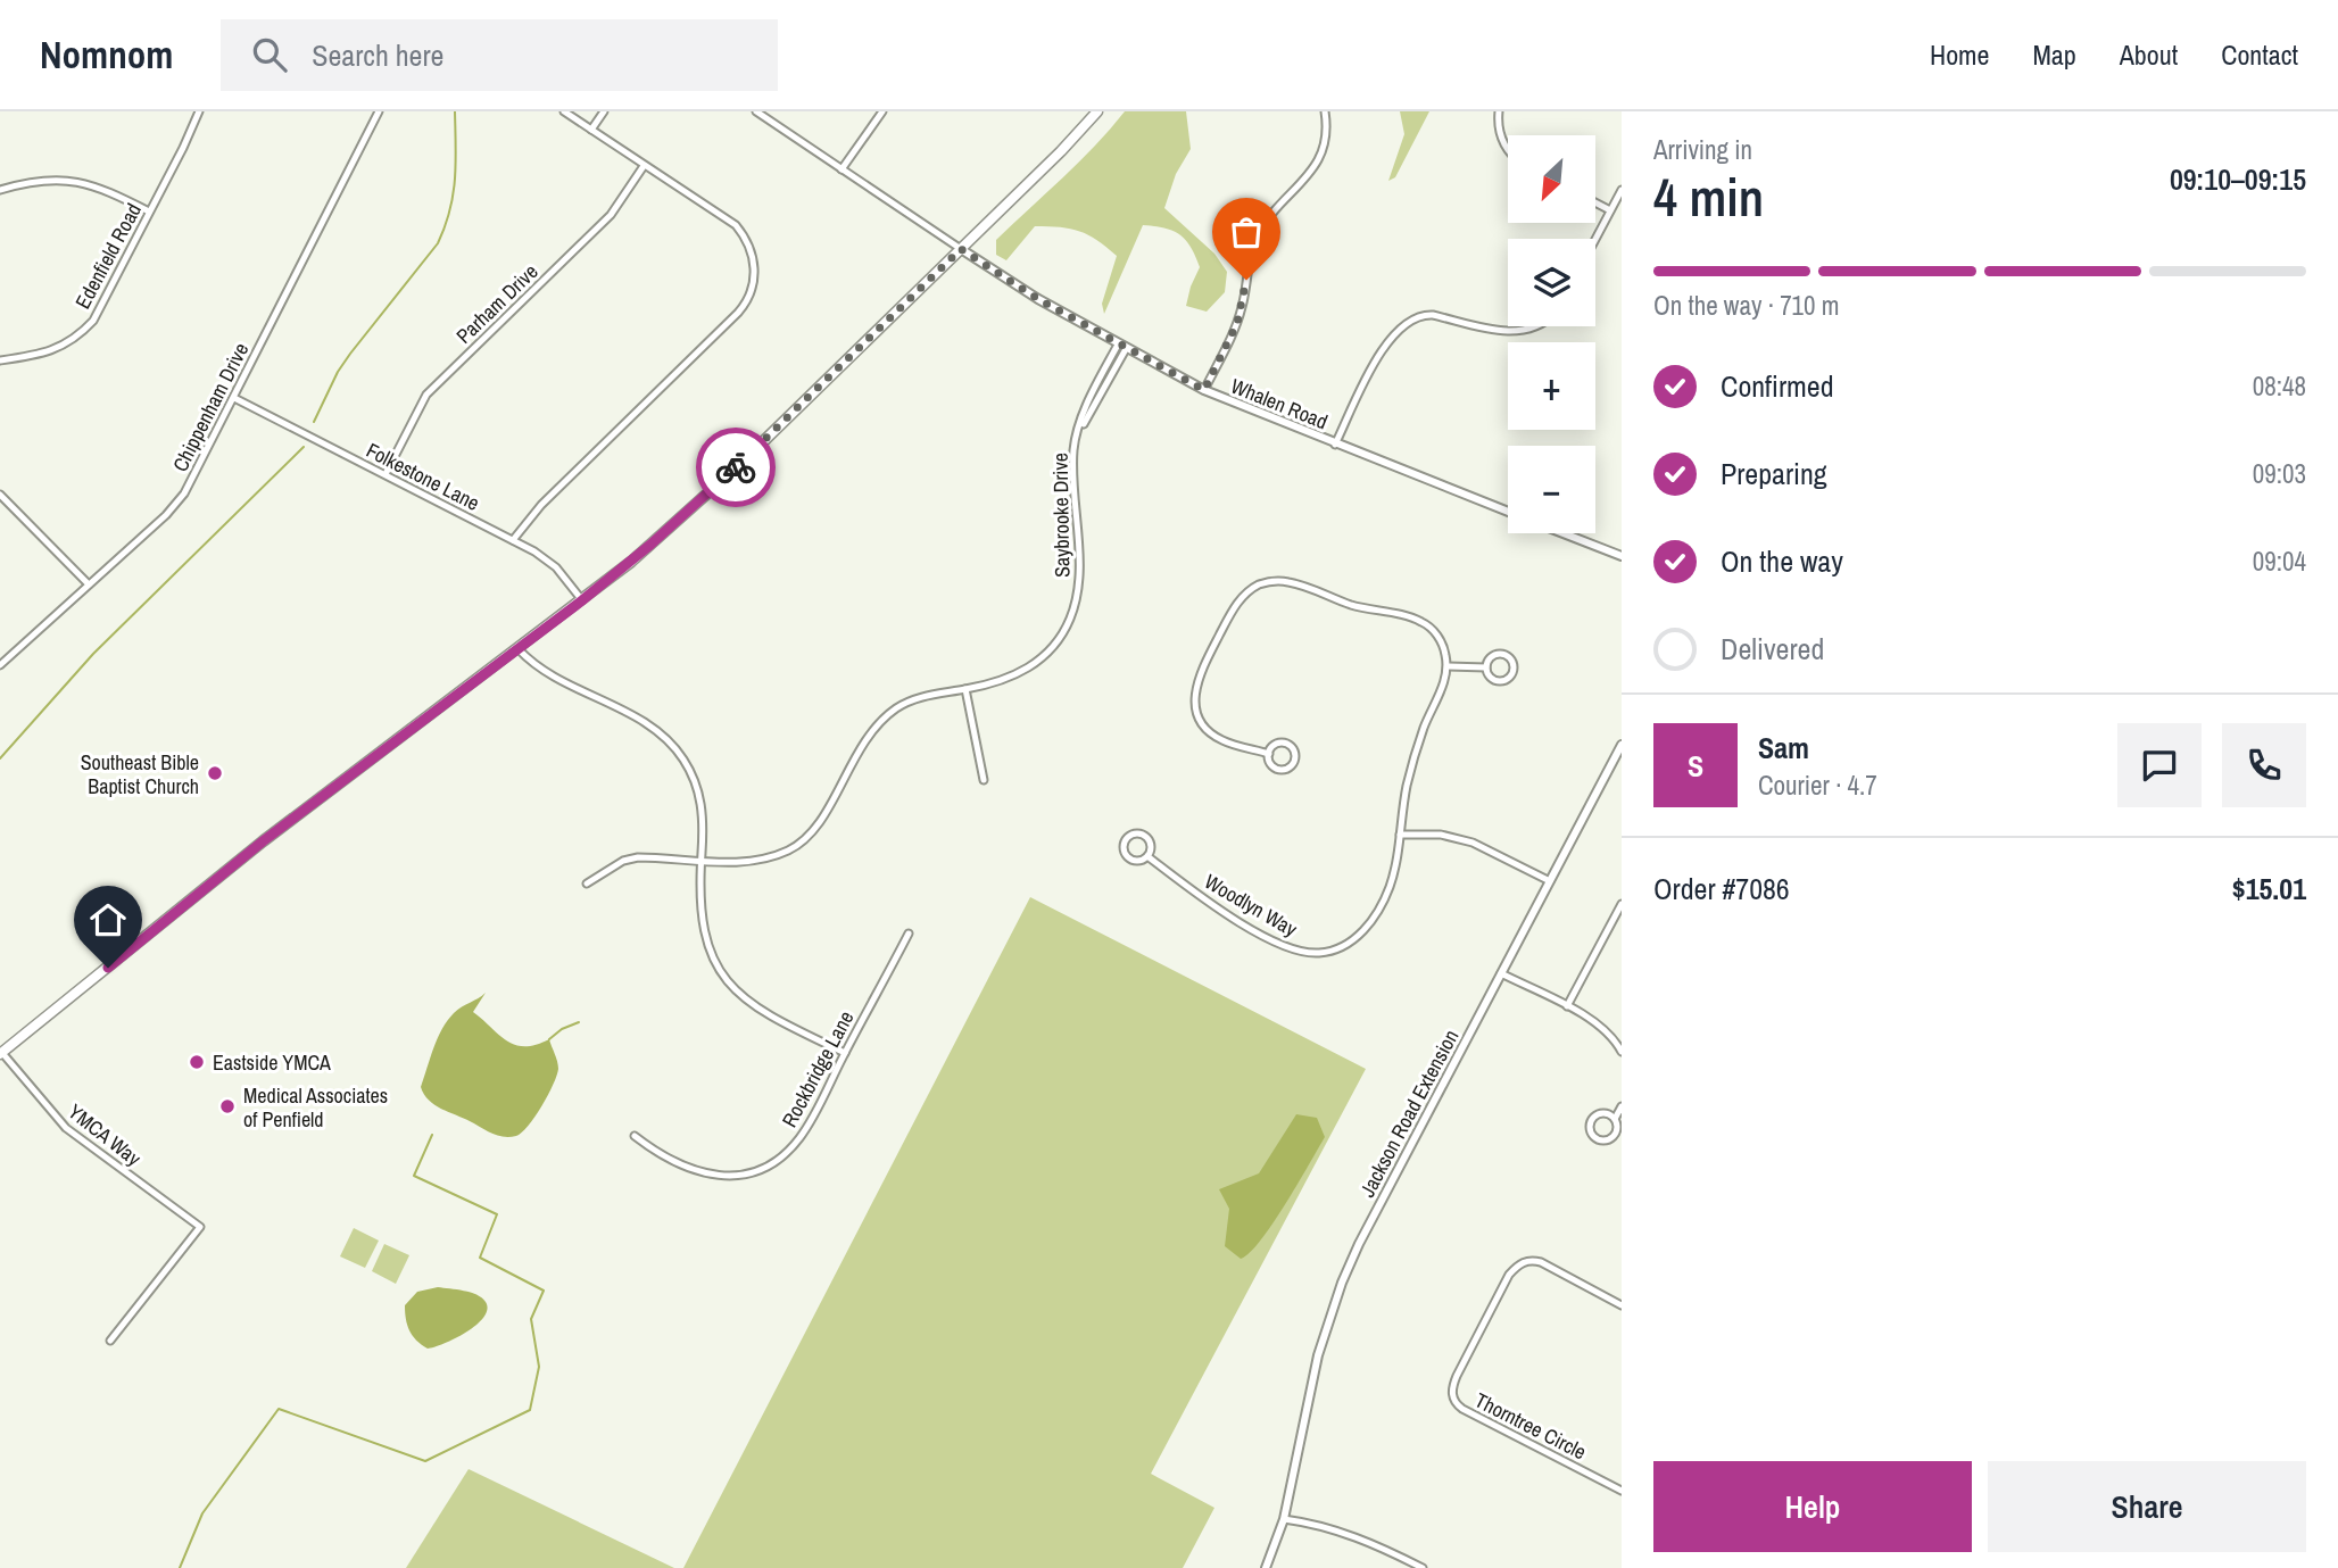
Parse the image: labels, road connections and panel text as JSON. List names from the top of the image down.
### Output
{
  "streets": {
    "street": [
      "Edenfield Road",
      "Parham Drive",
      "Whalen Road",
      "Chippenham Drive",
      "Folkestone Lane",
      "Saybrooke Drive",
      "Woodlyn Way",
      "Rockbridge Lane",
      "Jackson Road Extension",
      "YMCA Way",
      "Thorntree Circle"
    ]
  },
  "crossings": [
    ["Parham Drive", "Folkestone Lane"],
    ["Whalen Road", "Saybrooke Drive"],
    ["Chippenham Drive", "Folkestone Lane"]
  ],
  "places": ["Southeast Bible Baptist Church", "Eastside YMCA", "Medical Associates of Penfield"],
  "north": "bottom left",
  "page": {
    "header": "Nomnom",
    "search": "Search here",
    "nav": [
      "Home",
      "Map",
      "About",
      "Contact"
    ],
    "heading": ["4 min", "Arriving in", "09:10–09:15"],
    "panel": [
      "Sam",
      "Courier · 4.7",
      "Order #7086",
      "$15.01"
    ],
    "map_buttons": ["+", "−"],
    "bar": "On the way · 710 m",
    "list": [
      ["Confirmed", "08:48"],
      ["Preparing", "09:03"],
      ["On the way", "09:04"],
      "Delivered"
    ],
    "round": "S",
    "buttons": ["Help", "Share"]
  }
}
